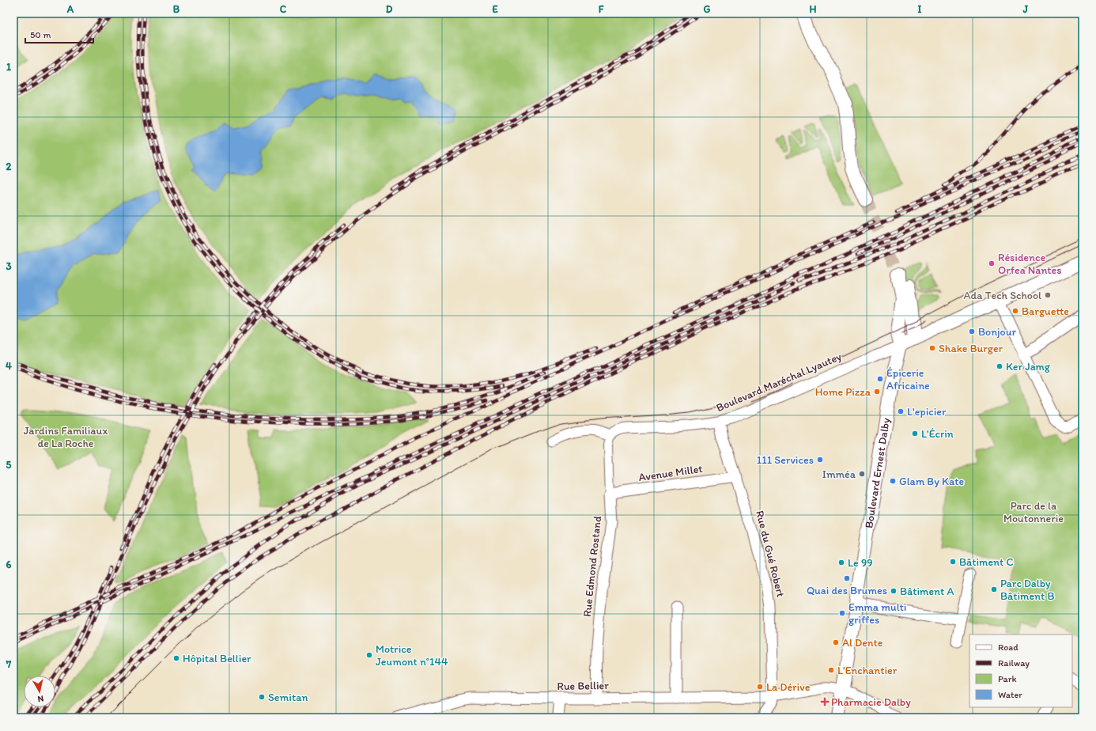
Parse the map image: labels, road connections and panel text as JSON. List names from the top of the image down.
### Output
{
  "streets": {
    "street": [
      "Boulevard Maréchal Lyautey",
      "Avenue Millet",
      "Boulevard Ernest Dalby",
      "Rue du Gué Robert",
      "Rue Edmond Rostand",
      "Rue Bellier"
    ]
  },
  "crossings": [
    ["Boulevard Maréchal Lyautey", "Boulevard Ernest Dalby"],
    ["Boulevard Maréchal Lyautey", "Rue du Gué Robert"],
    ["Boulevard Maréchal Lyautey", "Rue Edmond Rostand"],
    ["Avenue Millet", "Rue du Gué Robert"],
    ["Avenue Millet", "Rue Edmond Rostand"],
    ["Boulevard Ernest Dalby", "Rue Bellier"],
    ["Rue du Gué Robert", "Rue Bellier"],
    ["Rue Edmond Rostand", "Rue Bellier"]
  ],
  "parks": ["Jardins Familiaux de La Roche", "Parc de la Moutonnerie"],
  "places": {
    "other": [
      "Résidence Orfea Nantes",
      "Ada Tech School",
      "Barguette",
      "Bonjour",
      "Shake Burger",
      "Ker Jamg",
      "Épicerie Africaine",
      "Home Pizza",
      "L'epicier",
      "L'Écrin",
      "111 Services",
      "Imméa",
      "Glam By Kate",
      "Bâtiment C",
      "Le 99",
      "Quai des Brumes",
      "Parc Dalby Bâtiment B",
      "Bâtiment A",
      "Emma multi griffes",
      "Al Dente",
      "Motrice Jeumont n°144",
      "Hôpital Bellier",
      "L'Enchantier",
      "La Dérive",
      "Semitan"
    ],
    "health": ["Pharmacie Dalby"]
  },
  "legend": [
    "Road",
    "Railway",
    "Park",
    "Water"
  ],
  "scale_bar": "50 m",
  "north": "bottom",
  "grid": {
    "columns": [
      "A",
      "B",
      "C",
      "D",
      "E",
      "F",
      "G",
      "H",
      "I",
      "J"
    ],
    "rows": [
      "1",
      "2",
      "3",
      "4",
      "5",
      "6",
      "7"
    ]
  }
}
